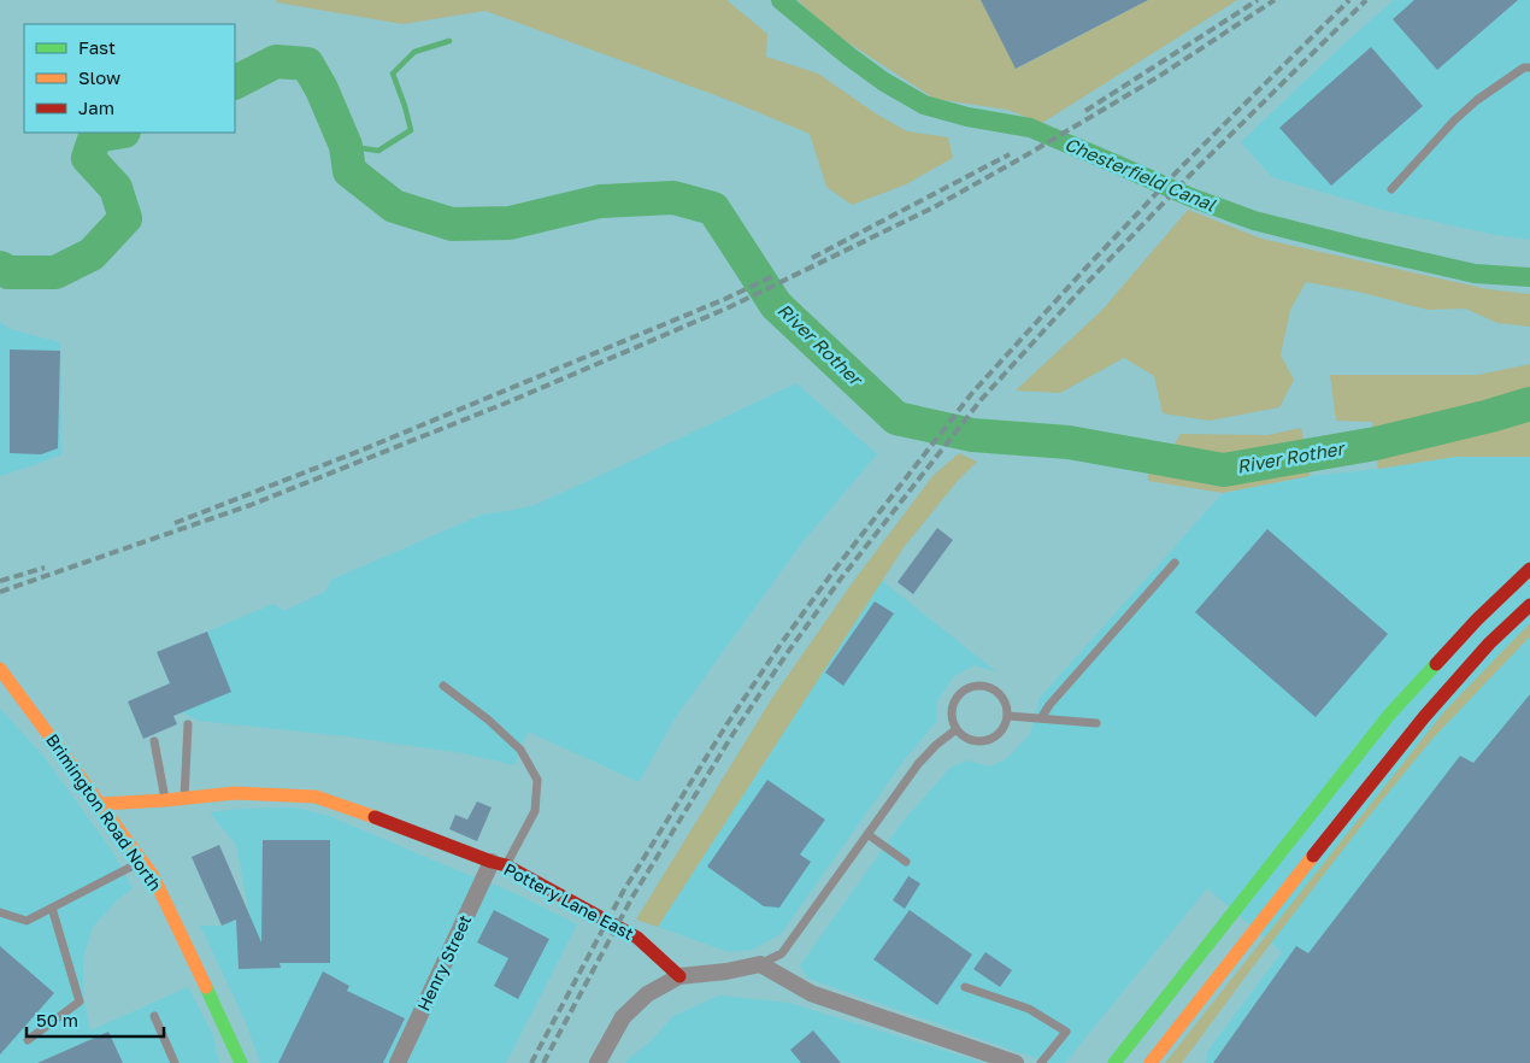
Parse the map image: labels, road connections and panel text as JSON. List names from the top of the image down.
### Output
{
  "streets": {
    "main road": ["Brimington Road North", "Pottery Lane East"],
    "street": ["Henry Street"]
  },
  "crossings": [
    ["Brimington Road North", "Pottery Lane East"],
    ["Pottery Lane East", "Henry Street"]
  ],
  "water": ["Chesterfield Canal", "River Rother"],
  "legend": ["Fast", "Slow", "Jam"],
  "scale_bar": "50 m"
}
